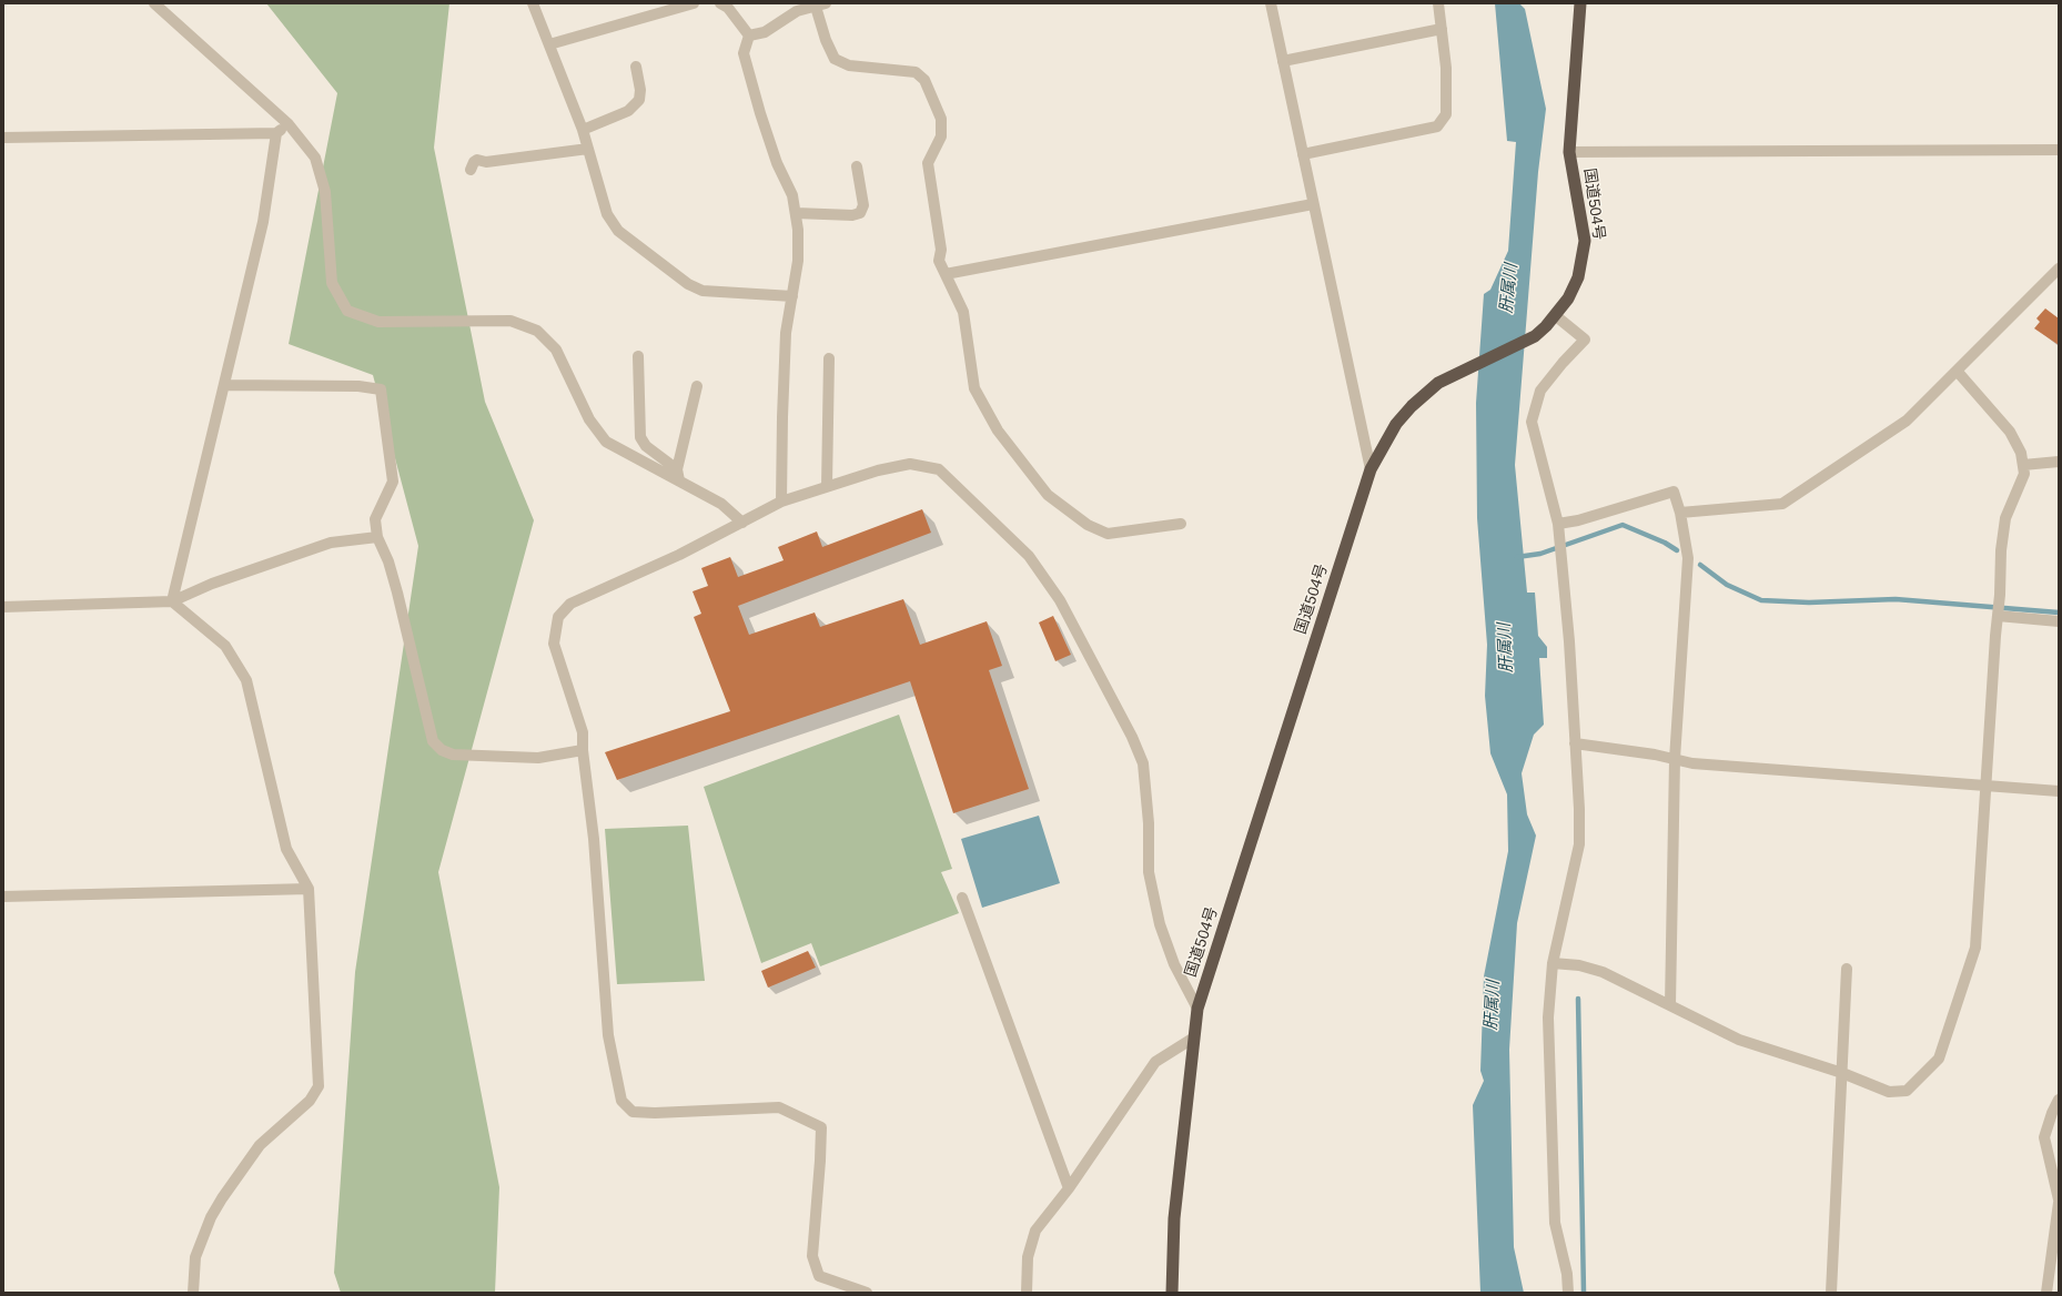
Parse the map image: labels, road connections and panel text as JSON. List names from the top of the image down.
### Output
{
  "streets": {
    "highway": ["国道504号"]
  },
  "water": ["肝属川"]
}
